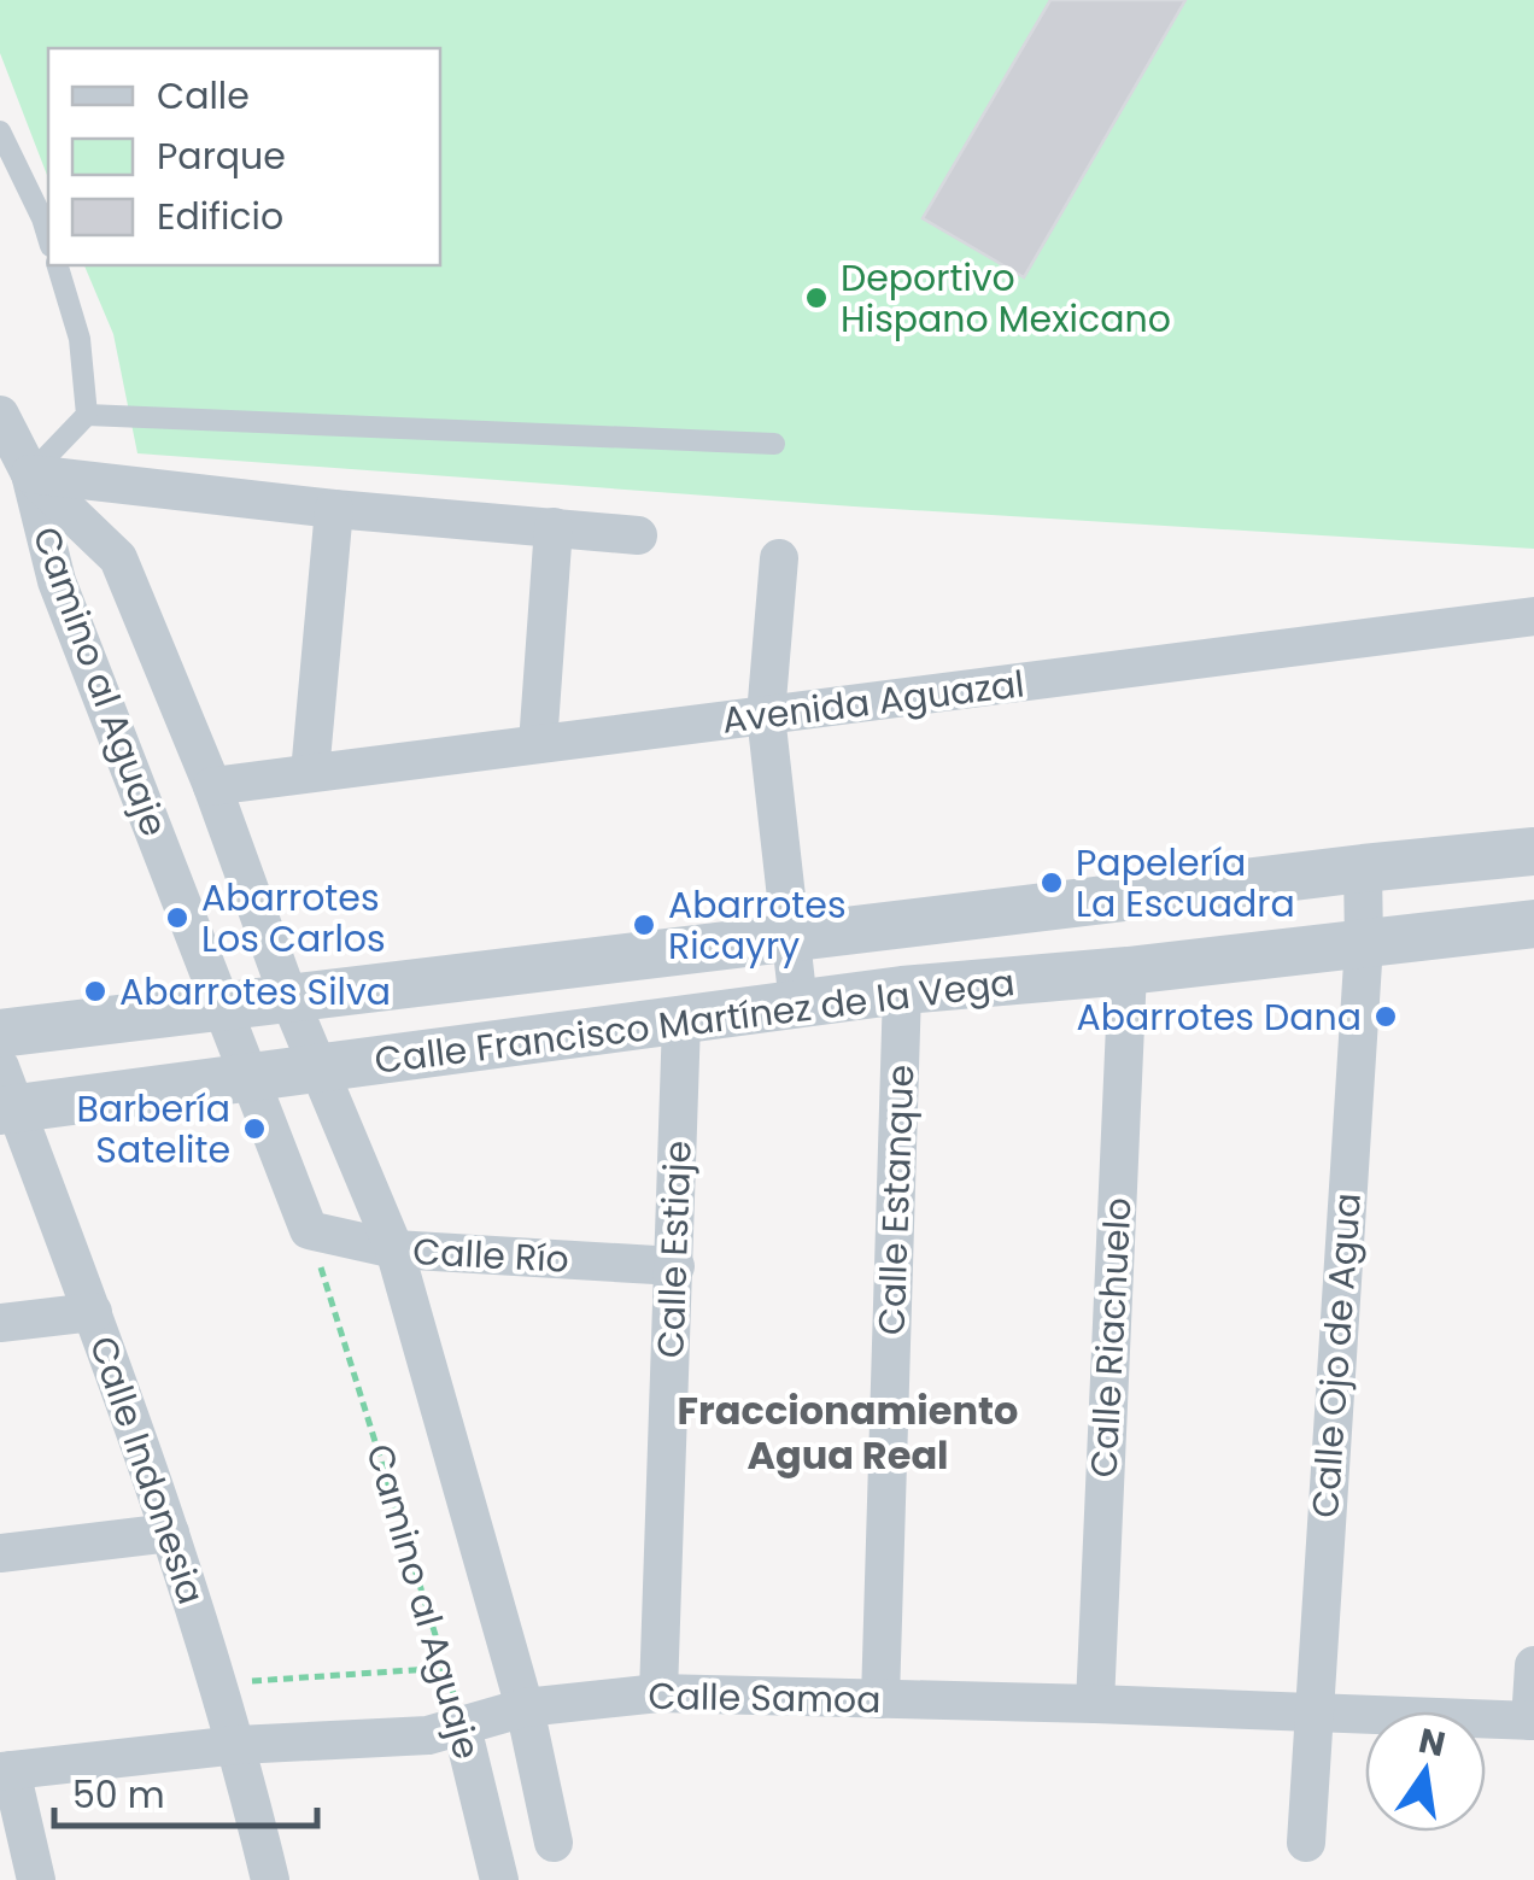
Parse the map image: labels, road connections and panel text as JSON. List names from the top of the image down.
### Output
{
  "streets": {
    "street": [
      "Camino al Aguaje",
      "Avenida Aguazal",
      "Calle Francisco Martínez de la Vega",
      "Calle Estanque",
      "Calle Estiaje",
      "Calle Río",
      "Calle Riachuelo",
      "Calle Ojo de Agua",
      "Calle Indonesia",
      "Calle Samoa"
    ]
  },
  "crossings": [
    ["Camino al Aguaje", "Avenida Aguazal"],
    ["Camino al Aguaje", "Calle Francisco Martínez de la Vega"],
    ["Camino al Aguaje", "Calle Río"],
    ["Camino al Aguaje", "Calle Samoa"],
    ["Calle Francisco Martínez de la Vega", "Calle Estanque"],
    ["Calle Francisco Martínez de la Vega", "Calle Estiaje"],
    ["Calle Francisco Martínez de la Vega", "Calle Riachuelo"],
    ["Calle Francisco Martínez de la Vega", "Calle Ojo de Agua"],
    ["Calle Francisco Martínez de la Vega", "Calle Indonesia"],
    ["Calle Estanque", "Calle Samoa"],
    ["Calle Estiaje", "Calle Río"],
    ["Calle Estiaje", "Calle Samoa"],
    ["Calle Riachuelo", "Calle Samoa"],
    ["Calle Ojo de Agua", "Calle Samoa"],
    ["Calle Indonesia", "Calle Samoa"]
  ],
  "districts": ["Fraccionamiento Agua Real"],
  "places": [
    "Deportivo Hispano Mexicano",
    "Papelería La Escuadra",
    "Abarrotes Los Carlos",
    "Abarrotes Ricayry",
    "Abarrotes Silva",
    "Abarrotes Dana",
    "Barbería Satelite"
  ],
  "legend": ["Calle", "Parque", "Edificio"],
  "scale_bar": "50 m",
  "north": "top"
}
